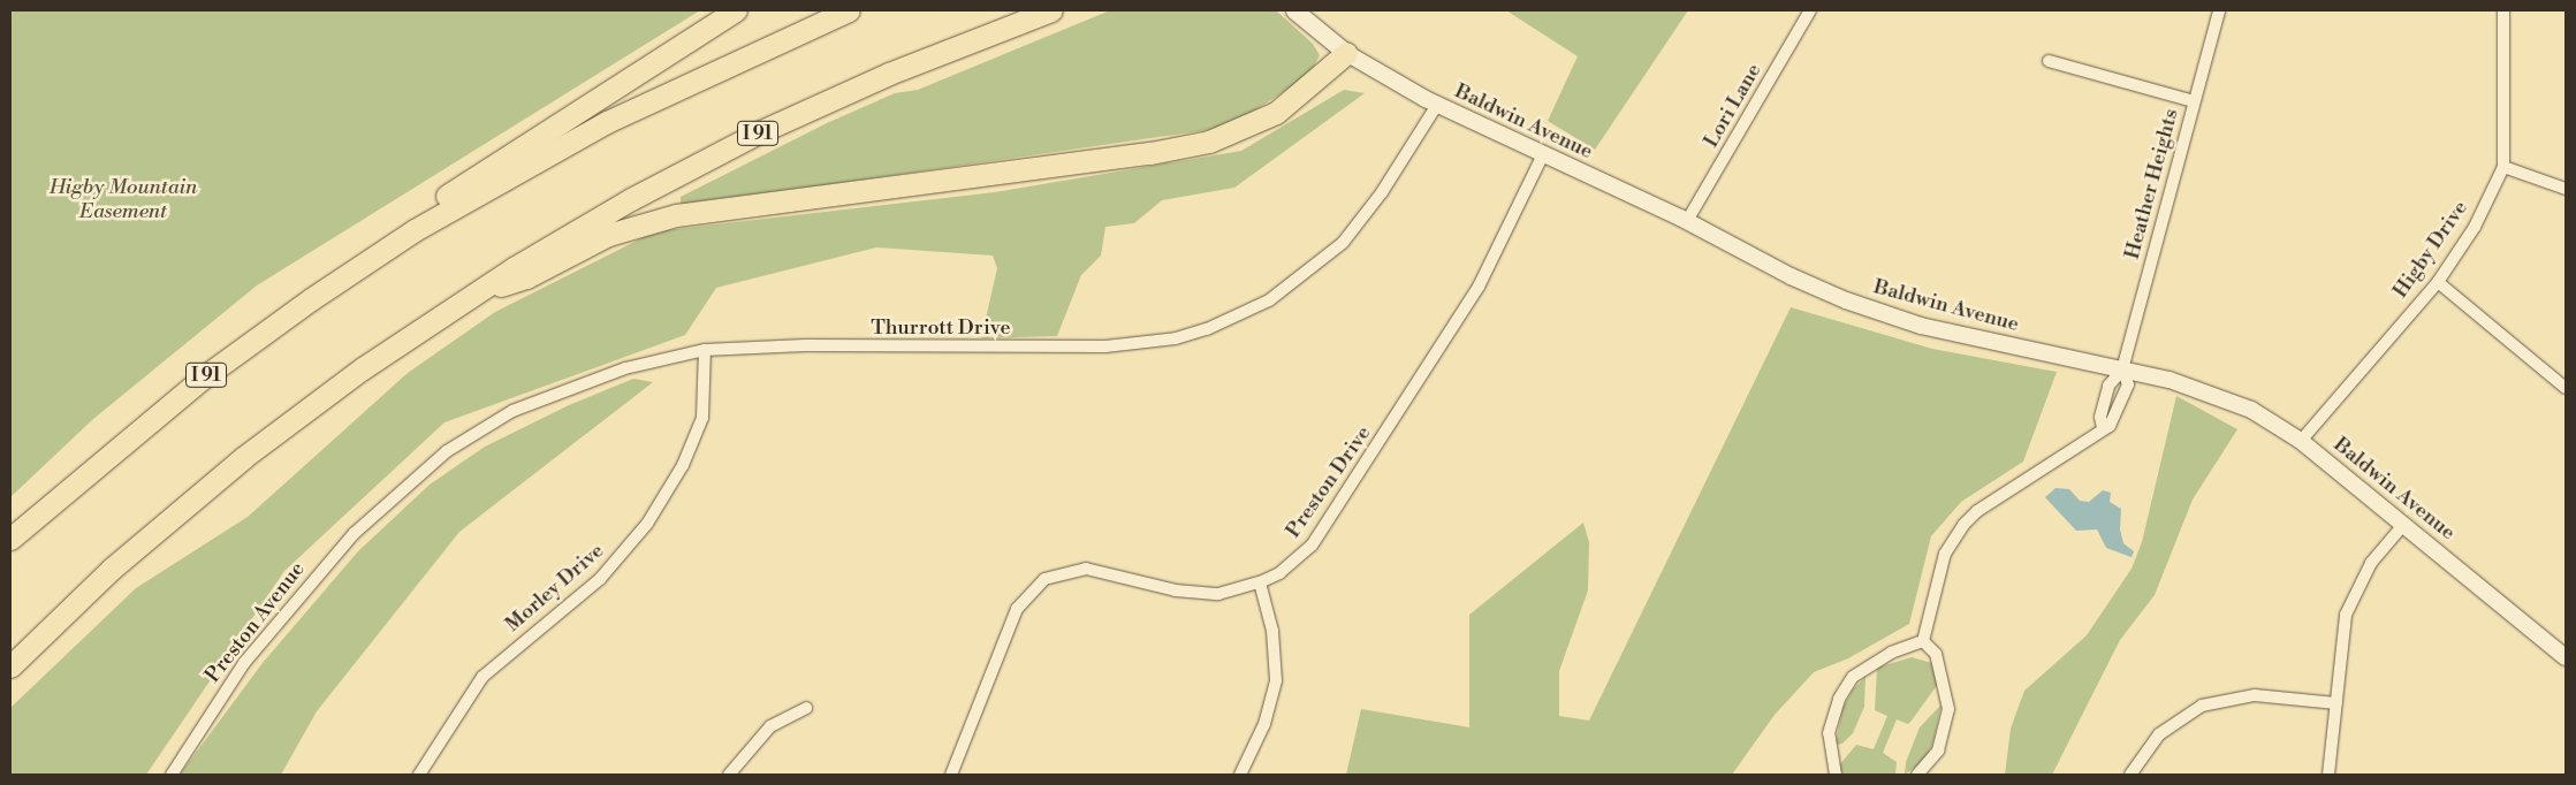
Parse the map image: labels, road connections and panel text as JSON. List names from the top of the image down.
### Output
{
  "streets": {
    "highway": ["I 91"],
    "main road": ["Baldwin Avenue"],
    "street": [
      "Lori Lane",
      "Heather Heights",
      "Higby Drive",
      "Thurrott Drive",
      "Preston Drive",
      "Morley Drive",
      "Preston Avenue"
    ]
  },
  "crossings": [
    ["Lori Lane", "Baldwin Avenue"],
    ["Baldwin Avenue", "Heather Heights"],
    ["Baldwin Avenue", "Higby Drive"],
    ["Baldwin Avenue", "Thurrott Drive"],
    ["Baldwin Avenue", "Preston Drive"],
    ["Thurrott Drive", "Morley Drive"],
    ["Thurrott Drive", "Preston Avenue"]
  ],
  "parks": ["Higby Mountain Easement"]
}
